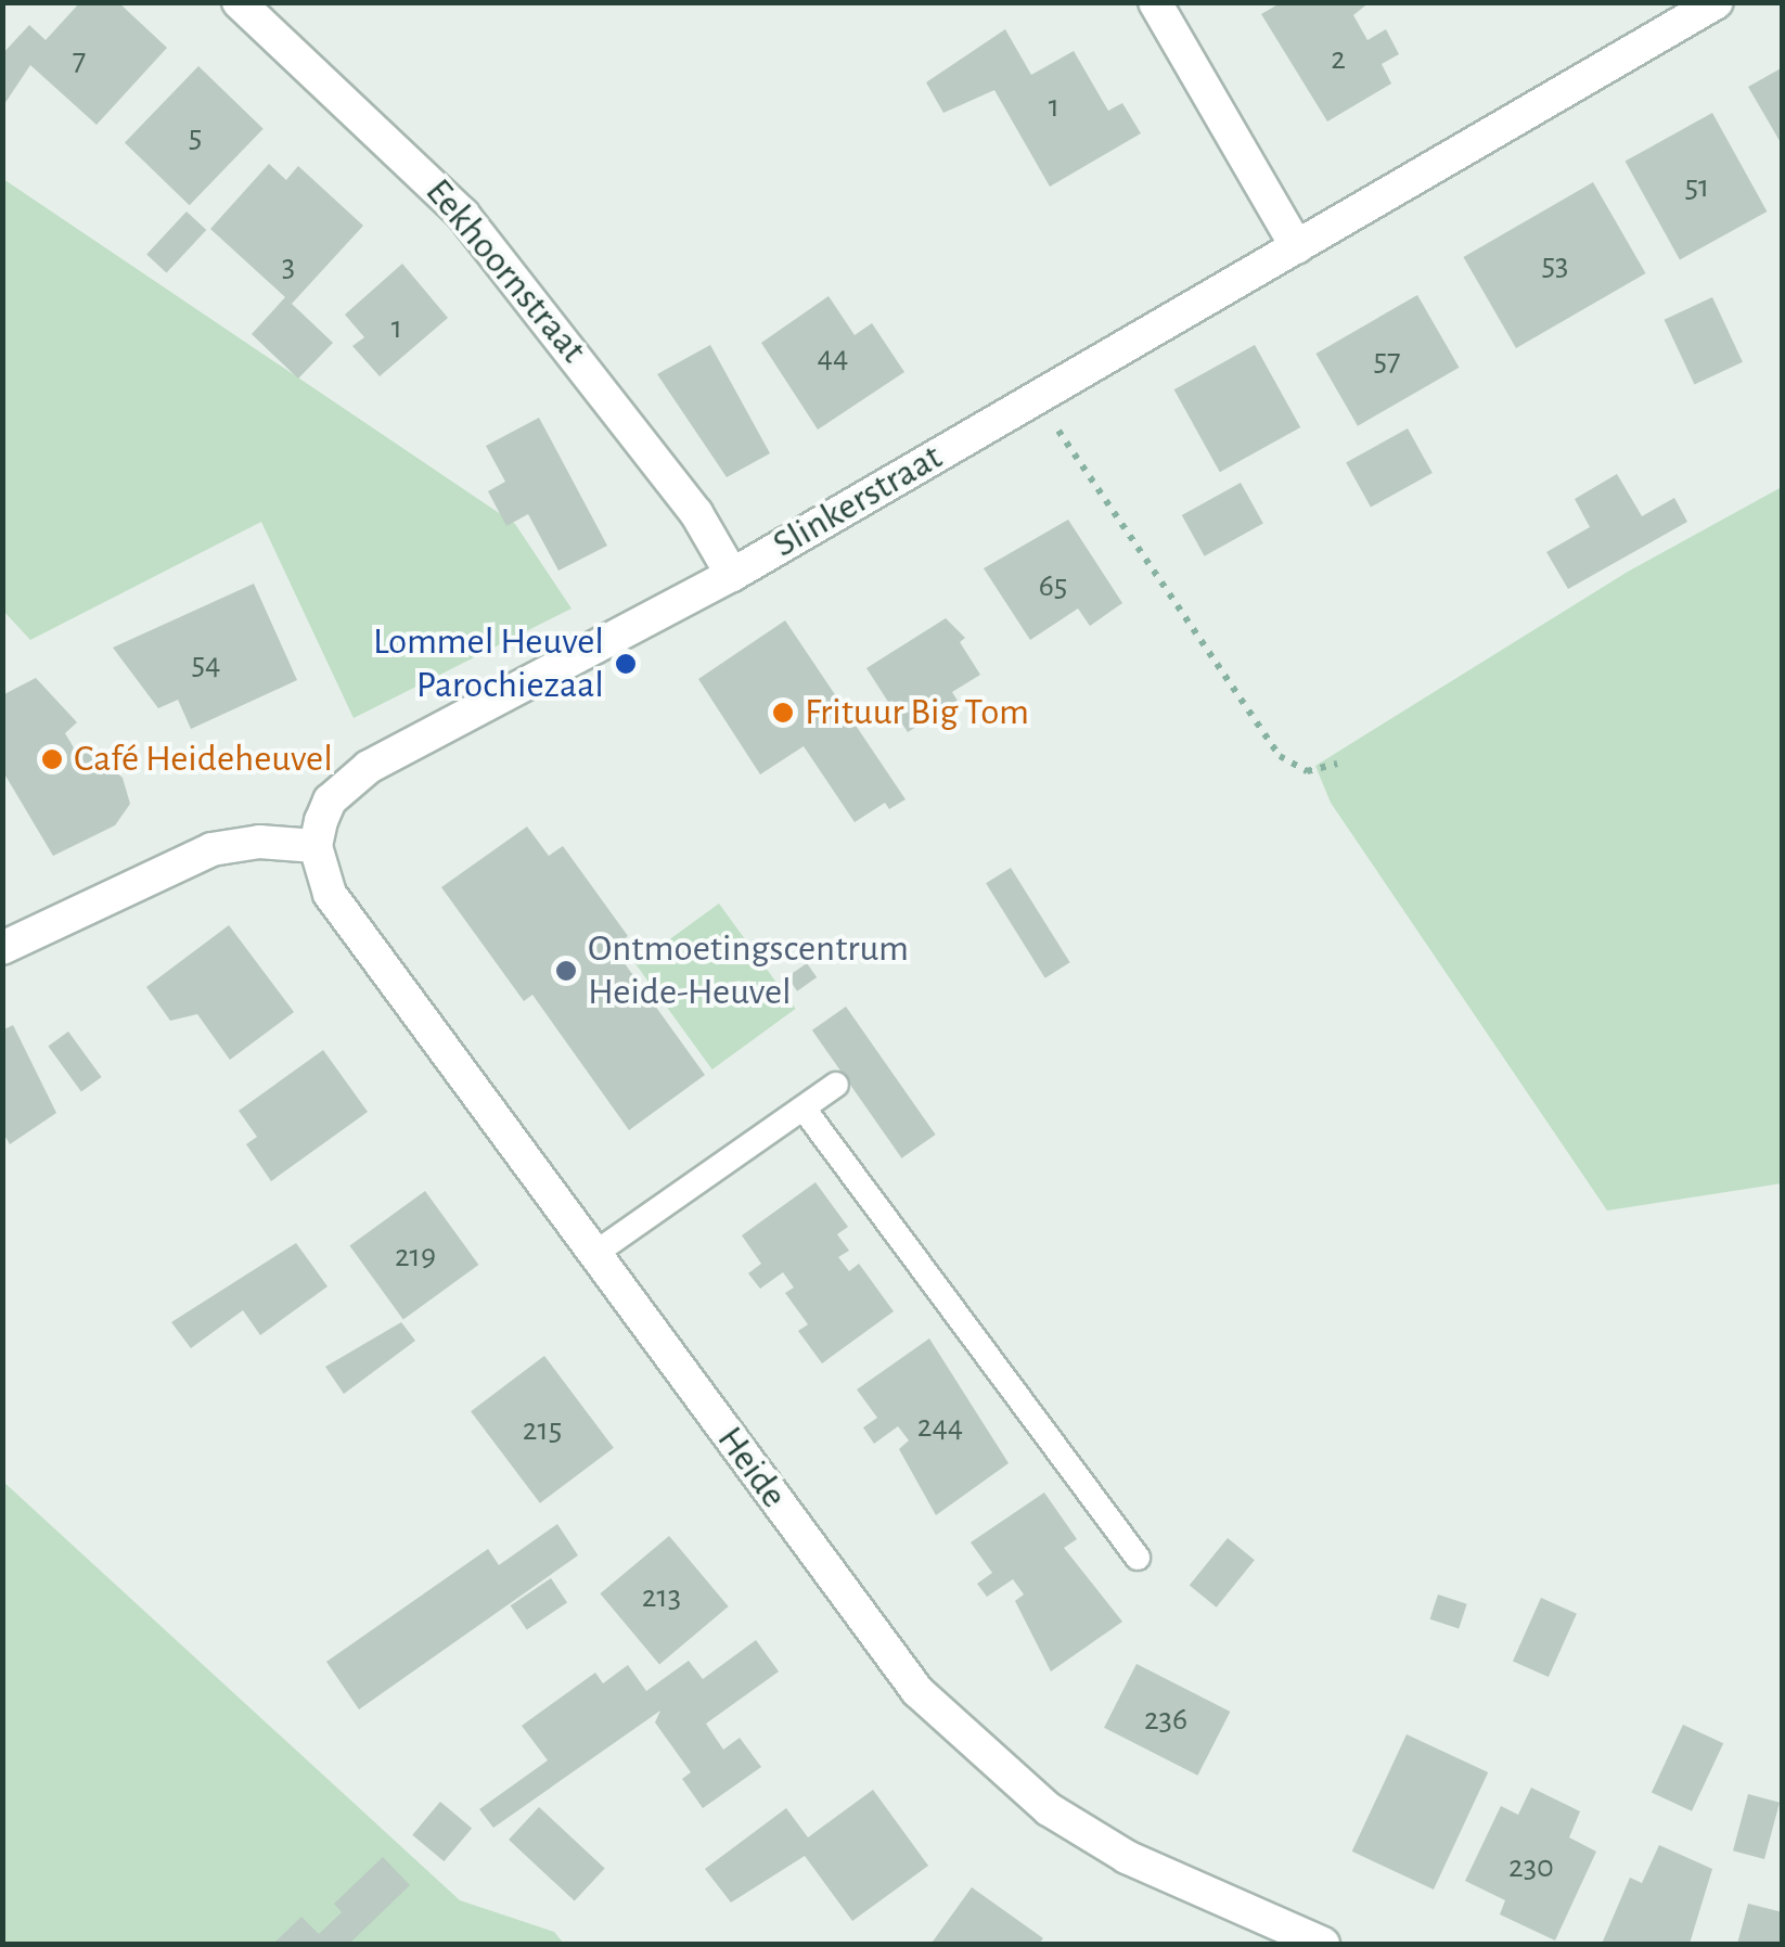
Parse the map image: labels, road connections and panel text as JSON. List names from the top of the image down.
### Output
{
  "streets": {
    "street": ["Eekhoornstraat", "Slinkerstraat", "Heide"]
  },
  "crossings": [
    ["Eekhoornstraat", "Slinkerstraat"],
    ["Slinkerstraat", "Heide"]
  ],
  "places": [
    "Lommel Heuvel Parochiezaal",
    "Frituur Big Tom",
    "Café Heideheuvel",
    "Ontmoetingscentrum Heide-Heuvel"
  ],
  "house_numbers": [
    "2",
    "7",
    "1",
    "5",
    "51",
    "53",
    "3",
    "1",
    "44",
    "57",
    "65",
    "54",
    "219",
    "244",
    "215",
    "213",
    "236",
    "230"
  ]
}
